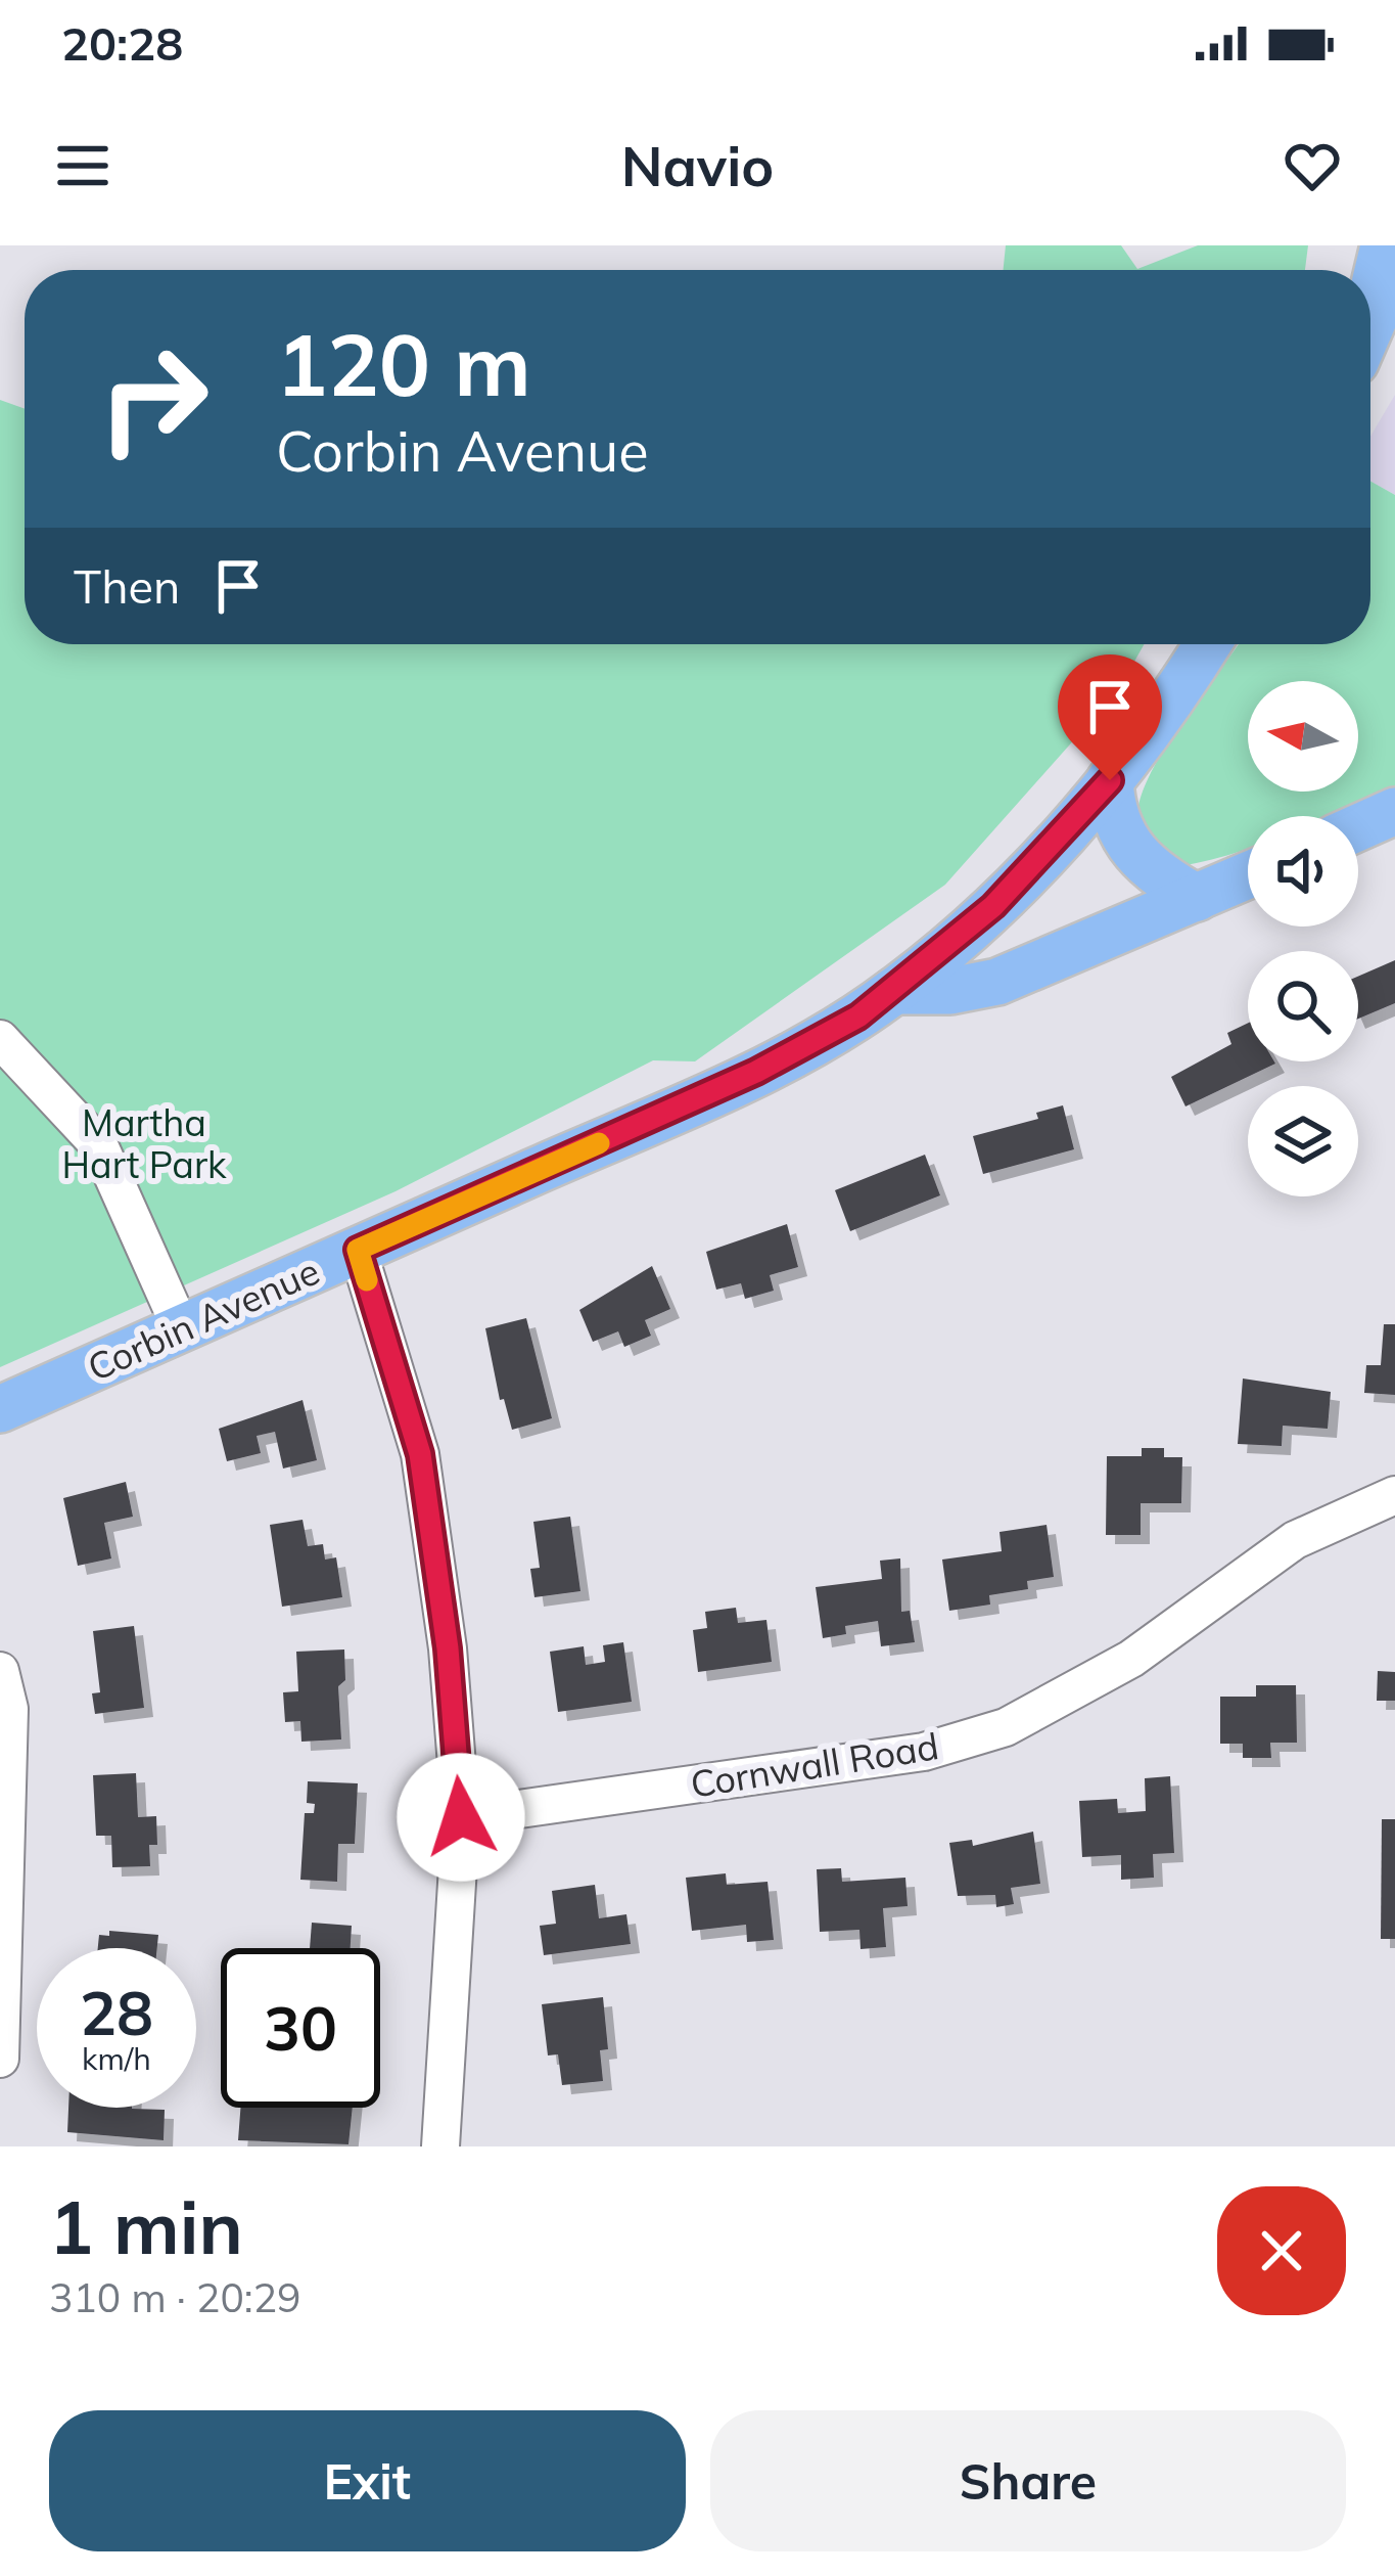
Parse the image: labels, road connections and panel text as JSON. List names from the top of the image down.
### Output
{
  "streets": {
    "main road": ["Corbin Avenue"],
    "street": ["Cornwall Road"]
  },
  "parks": ["Martha Hart Park"],
  "north": "left",
  "page": {
    "status": "20:28",
    "header": "Navio",
    "turn": ["120 m", "Corbin Avenue"],
    "then": "Then",
    "speed": "28 km/h",
    "limit": "30",
    "heading": ["1 min", "310 m · 20:29"],
    "buttons": ["Exit", "Share"]
  }
}
